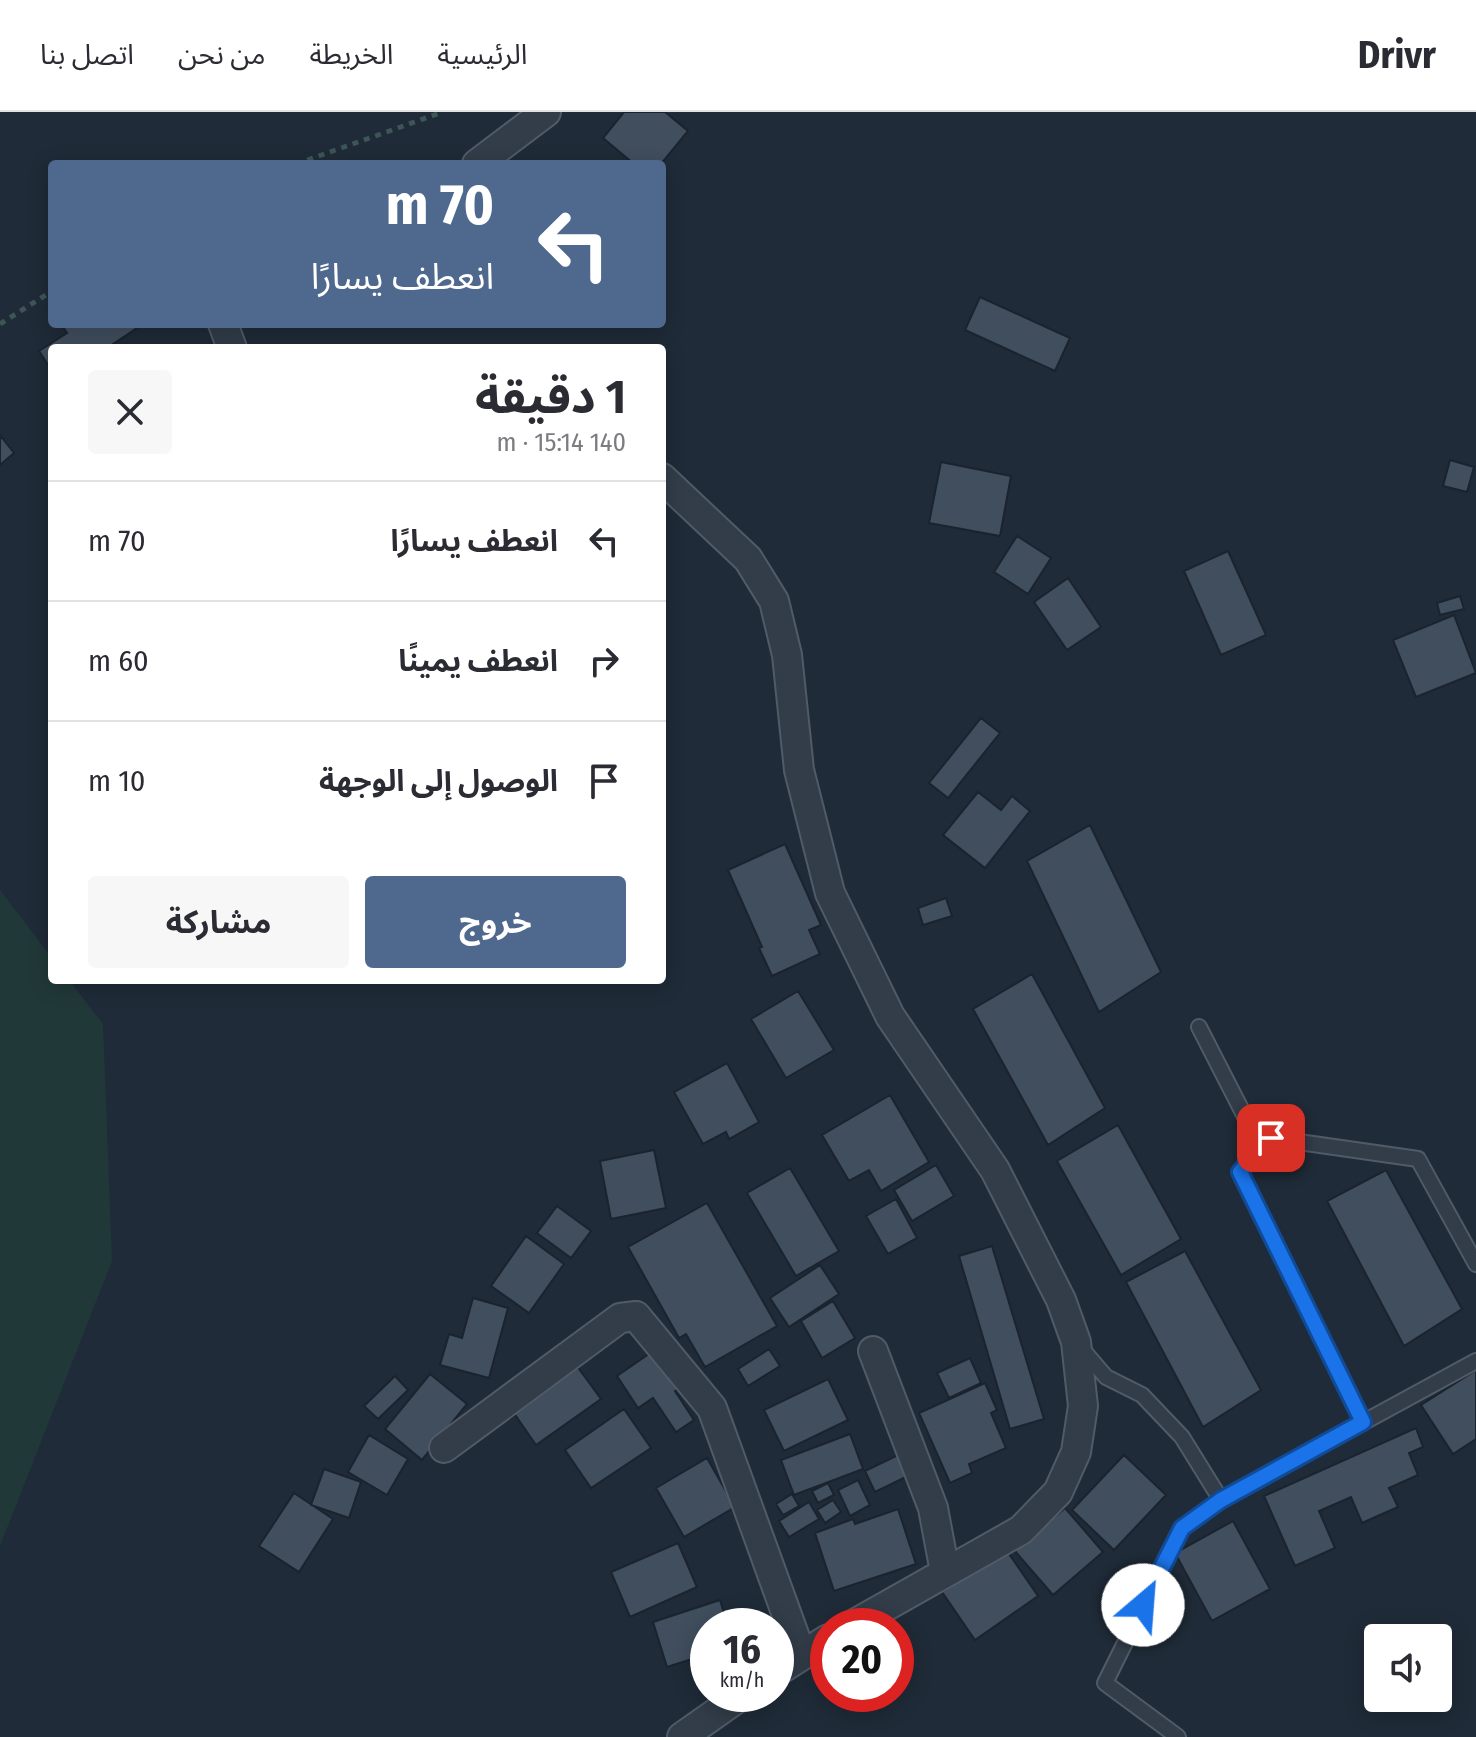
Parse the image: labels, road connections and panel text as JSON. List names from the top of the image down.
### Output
{
  "page": {
    "header": "Drivr",
    "nav": [
      "الرئيسية",
      "الخريطة",
      "من نحن",
      "اتصل بنا"
    ],
    "turn": ["70 m", "انعطف يسارًا"],
    "heading": ["1 دقيقة", "140 m · 15:14"],
    "list": [
      {
        "name": "انعطف يسارًا",
        "value": "70 m"
      },
      {
        "name": "انعطف يمينًا",
        "value": "60 m"
      },
      {
        "name": "الوصول إلى الوجهة",
        "value": "10 m"
      }
    ],
    "buttons": ["خروج", "مشاركة"],
    "speed": "16 km/h",
    "limit": "20"
  }
}
